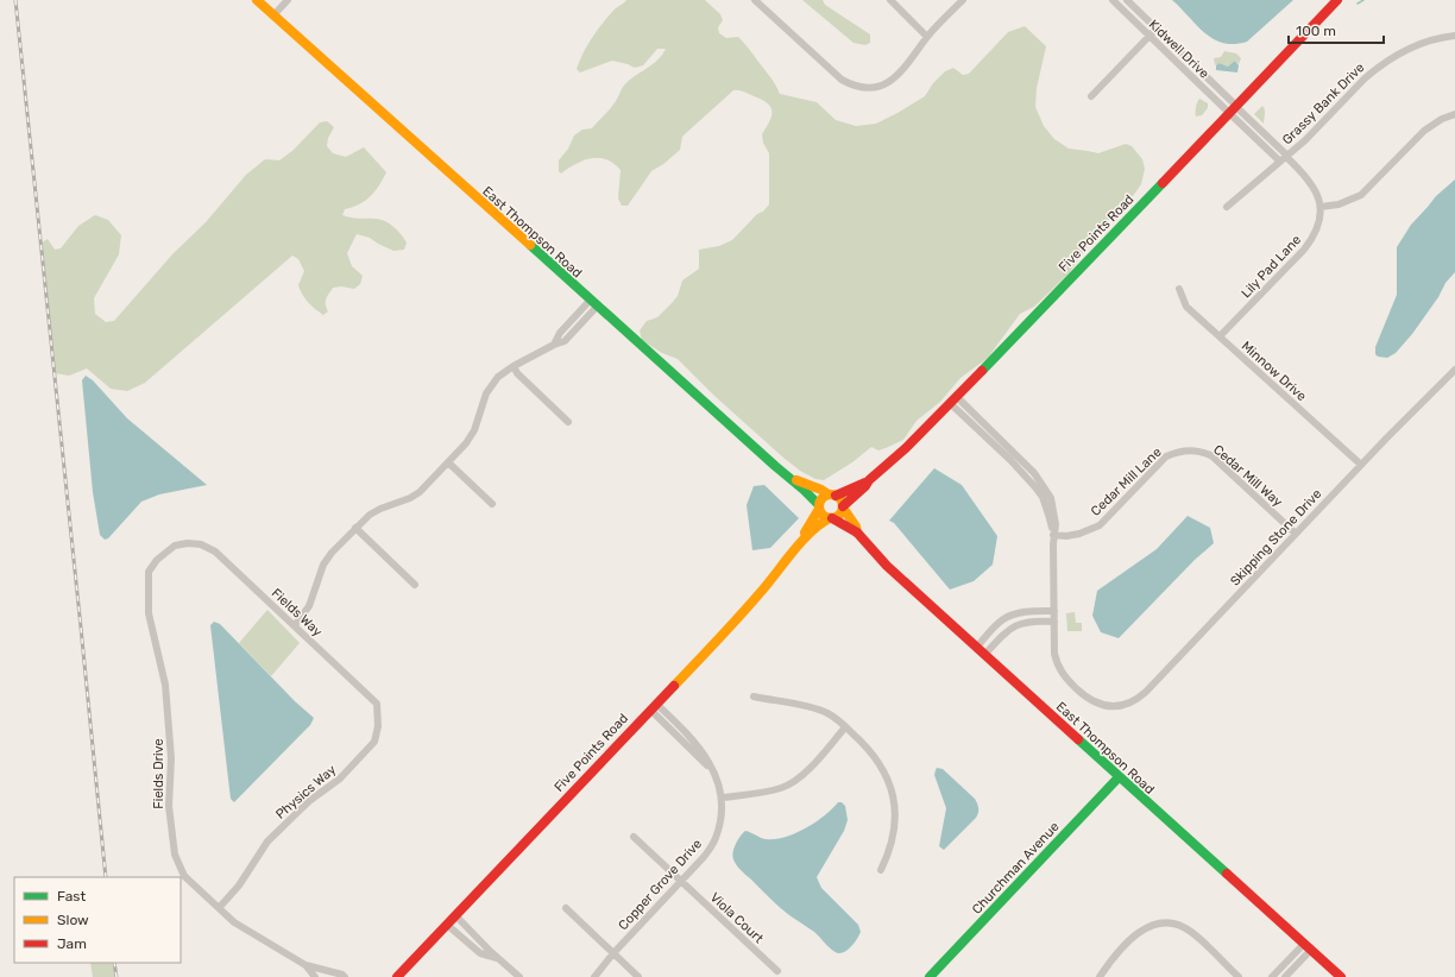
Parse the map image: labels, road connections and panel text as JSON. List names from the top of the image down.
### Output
{
  "streets": {
    "street": [
      "Kidwell Drive",
      "Grassy Bank Drive",
      "East Thompson Road",
      "Five Points Road",
      "Lily Pad Lane",
      "Minnow Drive",
      "Cedar Mill Way",
      "Cedar Mill Lane",
      "Skipping Stone Drive",
      "Fields Way",
      "Fields Drive",
      "Physics Way",
      "Churchman Avenue",
      "Copper Grove Drive",
      "Viola Court"
    ]
  },
  "crossings": [
    ["Kidwell Drive", "Five Points Road"],
    ["East Thompson Road", "Five Points Road"],
    ["East Thompson Road", "Churchman Avenue"],
    ["Five Points Road", "Copper Grove Drive"],
    ["Lily Pad Lane", "Minnow Drive"],
    ["Minnow Drive", "Skipping Stone Drive"],
    ["Cedar Mill Way", "Cedar Mill Lane"],
    ["Cedar Mill Way", "Skipping Stone Drive"],
    ["Fields Way", "Fields Drive"],
    ["Fields Way", "Physics Way"],
    ["Fields Drive", "Physics Way"],
    ["Copper Grove Drive", "Viola Court"]
  ],
  "legend": ["Fast", "Slow", "Jam"],
  "scale_bar": "100 m"
}
